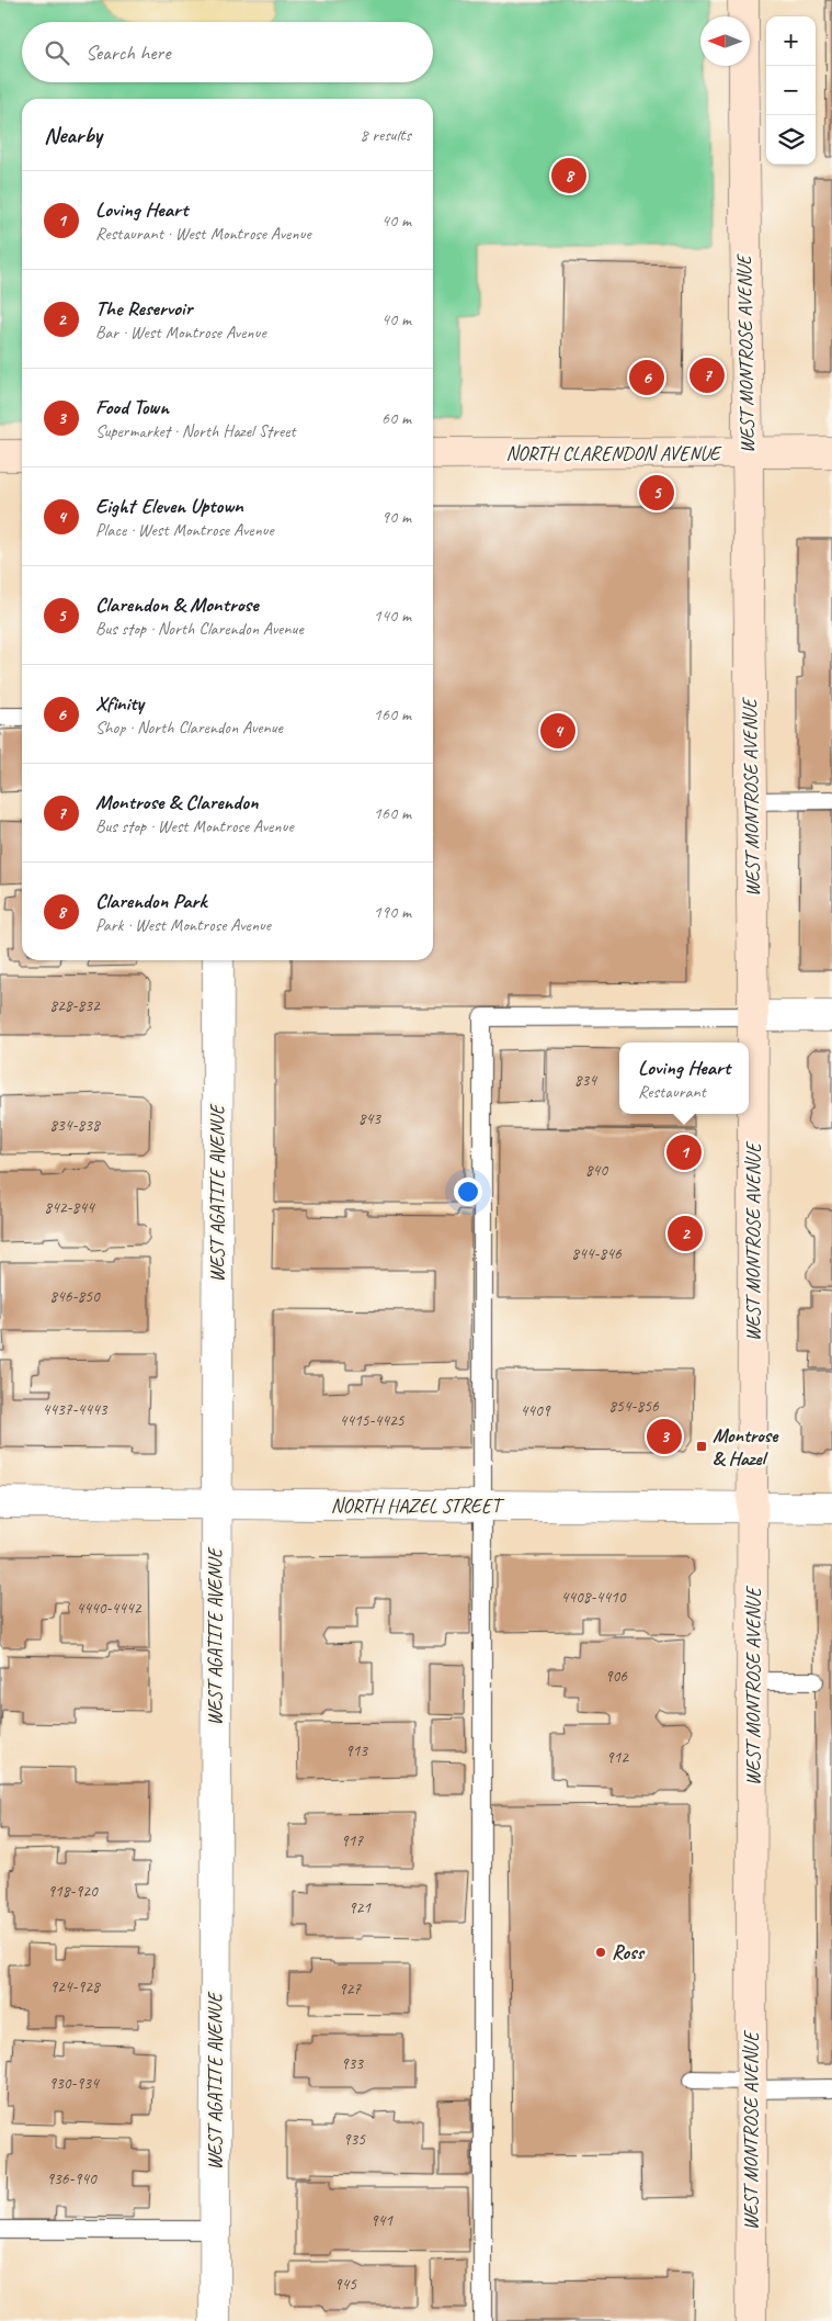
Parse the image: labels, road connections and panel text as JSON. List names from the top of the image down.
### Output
{
  "streets": {
    "main road": ["WEST MONTROSE AVENUE", "NORTH CLARENDON AVENUE"],
    "street": ["WEST AGATITE AVENUE", "NORTH HAZEL STREET"]
  },
  "crossings": [
    ["WEST MONTROSE AVENUE", "NORTH CLARENDON AVENUE"],
    ["WEST MONTROSE AVENUE", "NORTH HAZEL STREET"],
    ["WEST AGATITE AVENUE", "NORTH HAZEL STREET"]
  ],
  "places": {
    "transit": ["Montrose & Hazel"],
    "other": ["Ross"]
  },
  "house_numbers": [
    "828-832",
    "834",
    "843",
    "834-838",
    "840",
    "842-844",
    "844-846",
    "846-850",
    "854-856",
    "4437-4443",
    "4409",
    "4415-4425",
    "4408-4410",
    "4440-4442",
    "906",
    "913",
    "912",
    "917",
    "918-920",
    "921",
    "924-928",
    "927",
    "933",
    "930-934",
    "935",
    "936-940",
    "941",
    "945"
  ],
  "north": "left",
  "page": {
    "map_buttons": ["+", "−"],
    "search": "Search here",
    "heading": ["Nearby", "8 results"],
    "pins": [
      "8",
      "7",
      "6",
      "5",
      "4",
      "1",
      "2",
      "3"
    ],
    "list": [
      {
        "mark": "1",
        "name": "Loving Heart",
        "note": "Restaurant · West Montrose Avenue",
        "value": "40 m"
      },
      {
        "mark": "2",
        "name": "The Reservoir",
        "note": "Bar · West Montrose Avenue",
        "value": "40 m"
      },
      {
        "mark": "3",
        "name": "Food Town",
        "note": "Supermarket · North Hazel Street",
        "value": "60 m"
      },
      {
        "mark": "4",
        "name": "Eight Eleven Uptown",
        "note": "Place · West Montrose Avenue",
        "value": "90 m"
      },
      {
        "mark": "5",
        "name": "Clarendon & Montrose",
        "note": "Bus stop · North Clarendon Avenue",
        "value": "140 m"
      },
      {
        "mark": "6",
        "name": "Xfinity",
        "note": "Shop · North Clarendon Avenue",
        "value": "160 m"
      },
      {
        "mark": "7",
        "name": "Montrose & Clarendon",
        "note": "Bus stop · West Montrose Avenue",
        "value": "160 m"
      },
      {
        "mark": "8",
        "name": "Clarendon Park",
        "note": "Park · West Montrose Avenue",
        "value": "190 m"
      }
    ],
    "popup": ["Loving Heart", "Restaurant"]
  }
}
